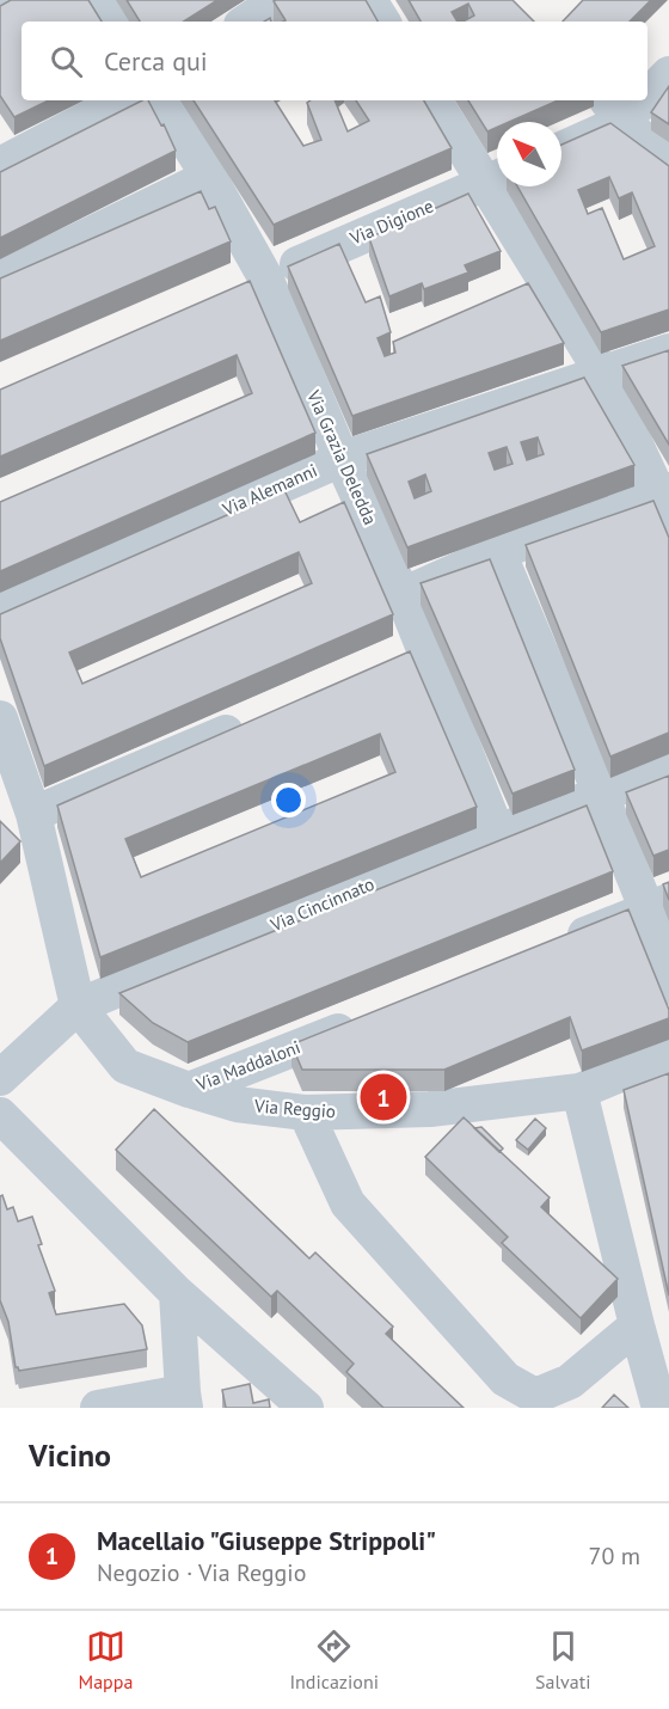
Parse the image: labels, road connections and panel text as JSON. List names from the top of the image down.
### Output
{
  "streets": {
    "street": [
      "Via Digione",
      "Via Grazia Deledda",
      "Via Alemanni",
      "Via Cincinnato",
      "Via Maddaloni",
      "Via Reggio"
    ]
  },
  "crossings": [
    ["Via Digione", "Via Grazia Deledda"],
    ["Via Grazia Deledda", "Via Alemanni"],
    ["Via Grazia Deledda", "Via Cincinnato"],
    ["Via Cincinnato", "Via Reggio"],
    ["Via Maddaloni", "Via Reggio"]
  ],
  "north": "top left",
  "page": {
    "search": "Cerca qui",
    "pins": "1",
    "heading": "Vicino",
    "list": [
      {
        "mark": "1",
        "name": "Macellaio \"Giuseppe Strippoli\"",
        "note": "Negozio · Via Reggio",
        "value": "70 m"
      }
    ],
    "nav": ["Mappa", "Indicazioni", "Salvati"]
  }
}
